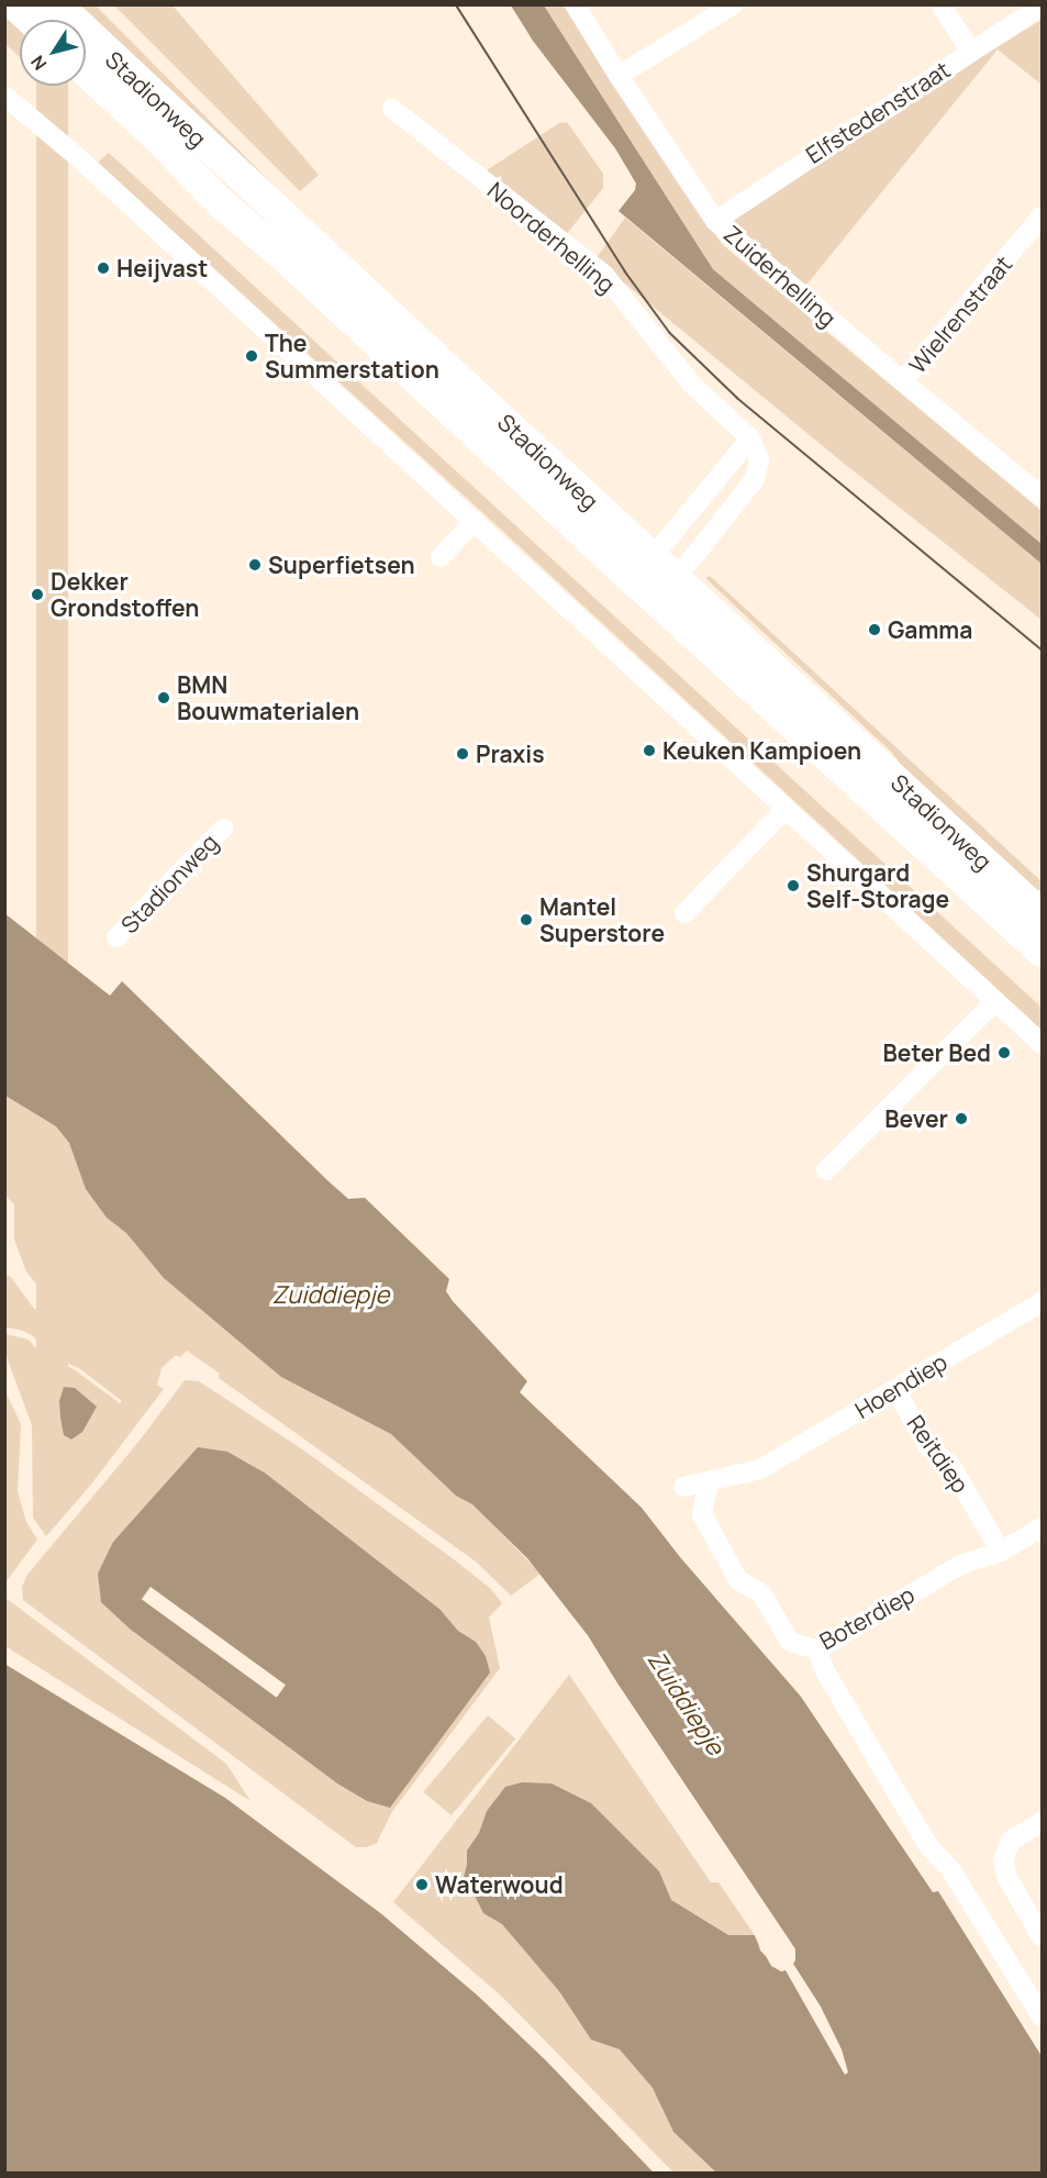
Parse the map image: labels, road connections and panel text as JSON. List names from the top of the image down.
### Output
{
  "streets": {
    "main road": ["Stadionweg"],
    "street": [
      "Elfstedenstraat",
      "Noorderhelling",
      "Zuiderhelling",
      "Wielrenstraat",
      "Hoendiep",
      "Reitdiep",
      "Boterdiep"
    ]
  },
  "crossings": [
    ["Elfstedenstraat", "Zuiderhelling"],
    ["Zuiderhelling", "Wielrenstraat"],
    ["Hoendiep", "Reitdiep"],
    ["Hoendiep", "Boterdiep"],
    ["Reitdiep", "Boterdiep"]
  ],
  "water": ["Zuiddiepje"],
  "places": [
    "Heijvast",
    "The Summerstation",
    "Superfietsen",
    "Dekker Grondstoffen",
    "Gamma",
    "BMN Bouwmaterialen",
    "Keuken Kampioen",
    "Praxis",
    "Shurgard Self-Storage",
    "Mantel Superstore",
    "Beter Bed",
    "Bever",
    "Waterwoud"
  ],
  "north": "bottom left"
}
